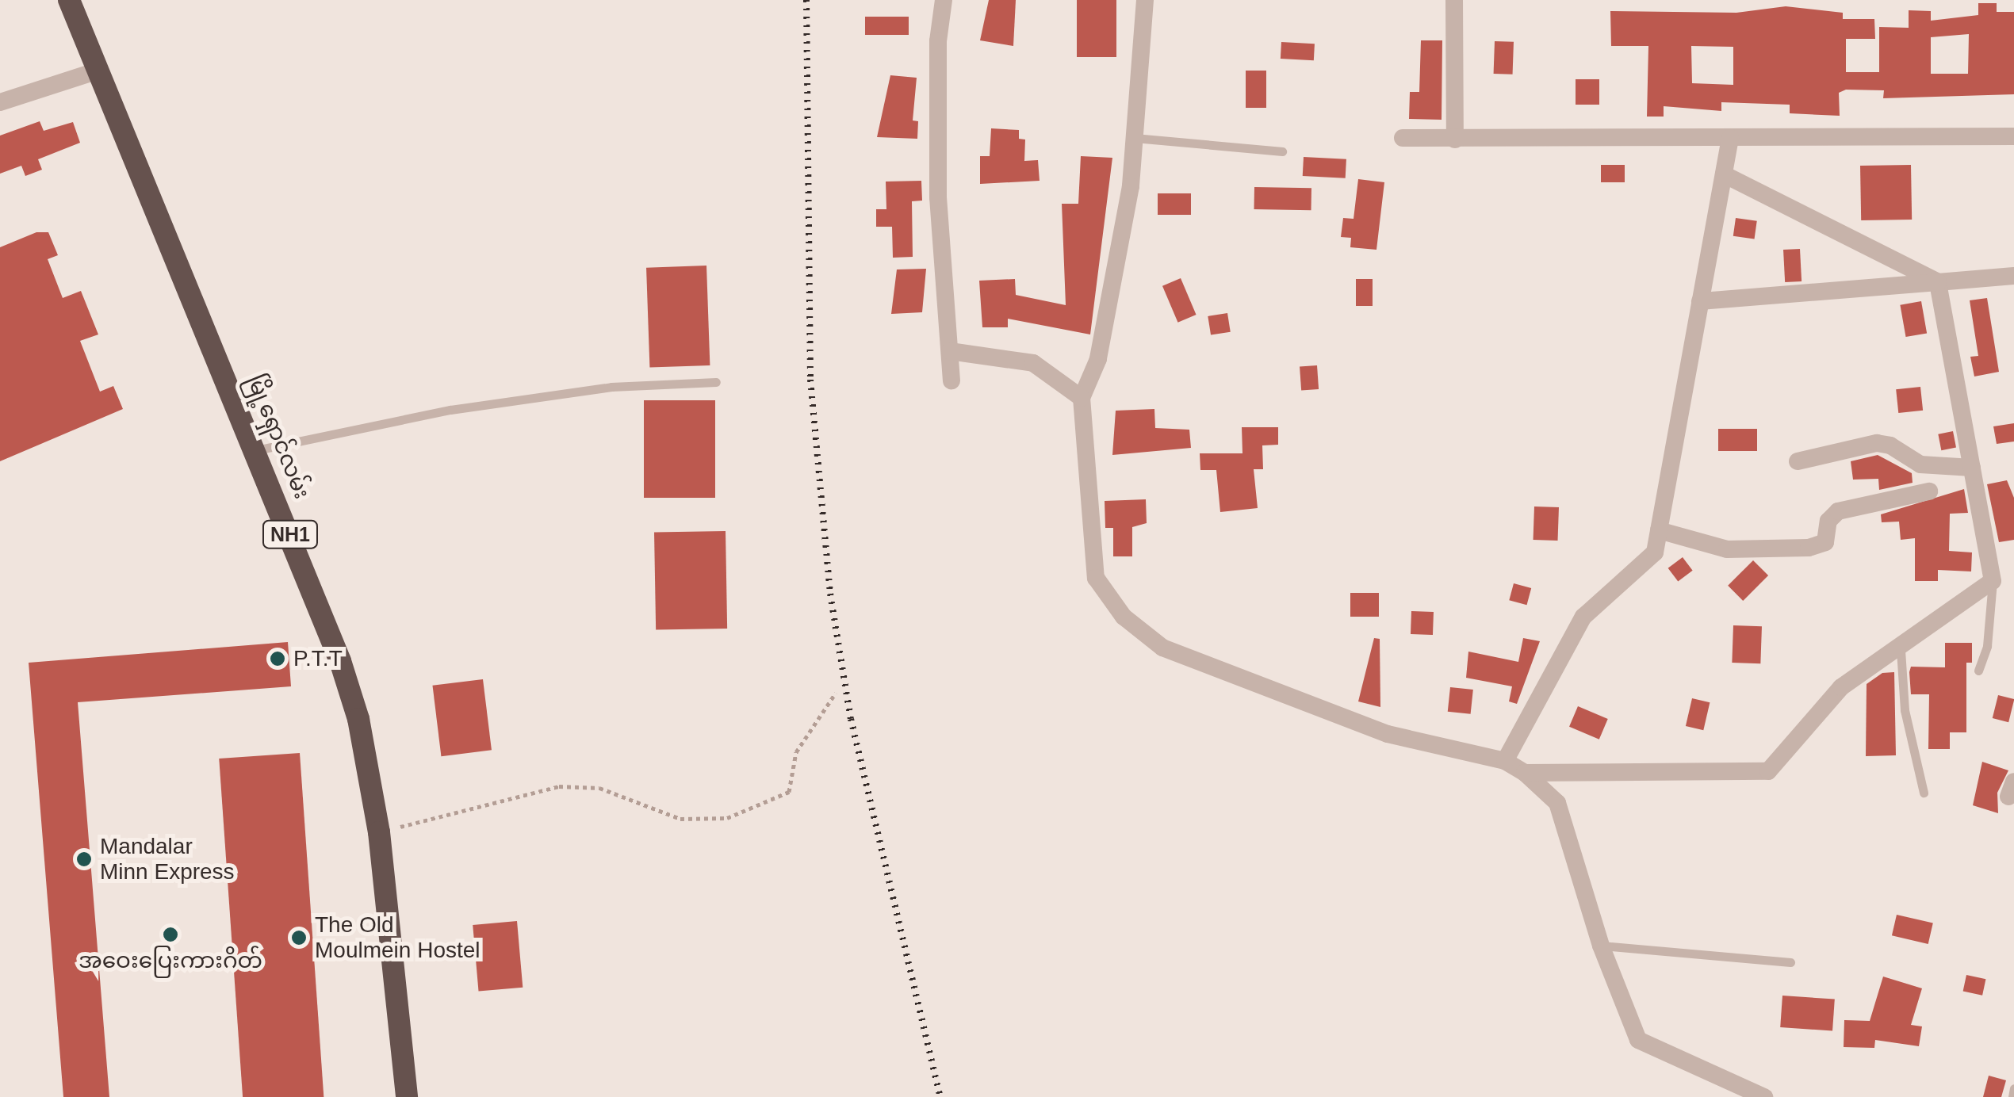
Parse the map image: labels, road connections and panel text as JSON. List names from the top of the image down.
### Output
{
  "streets": {
    "highway": ["မြို့ရှောင်လမ်း", "NH1"]
  },
  "places": [
    "P.T.T",
    "Mandalar Minn Express",
    "အဝေးပြေးကားဂိတ်",
    "The Old Moulmein Hostel"
  ]
}
